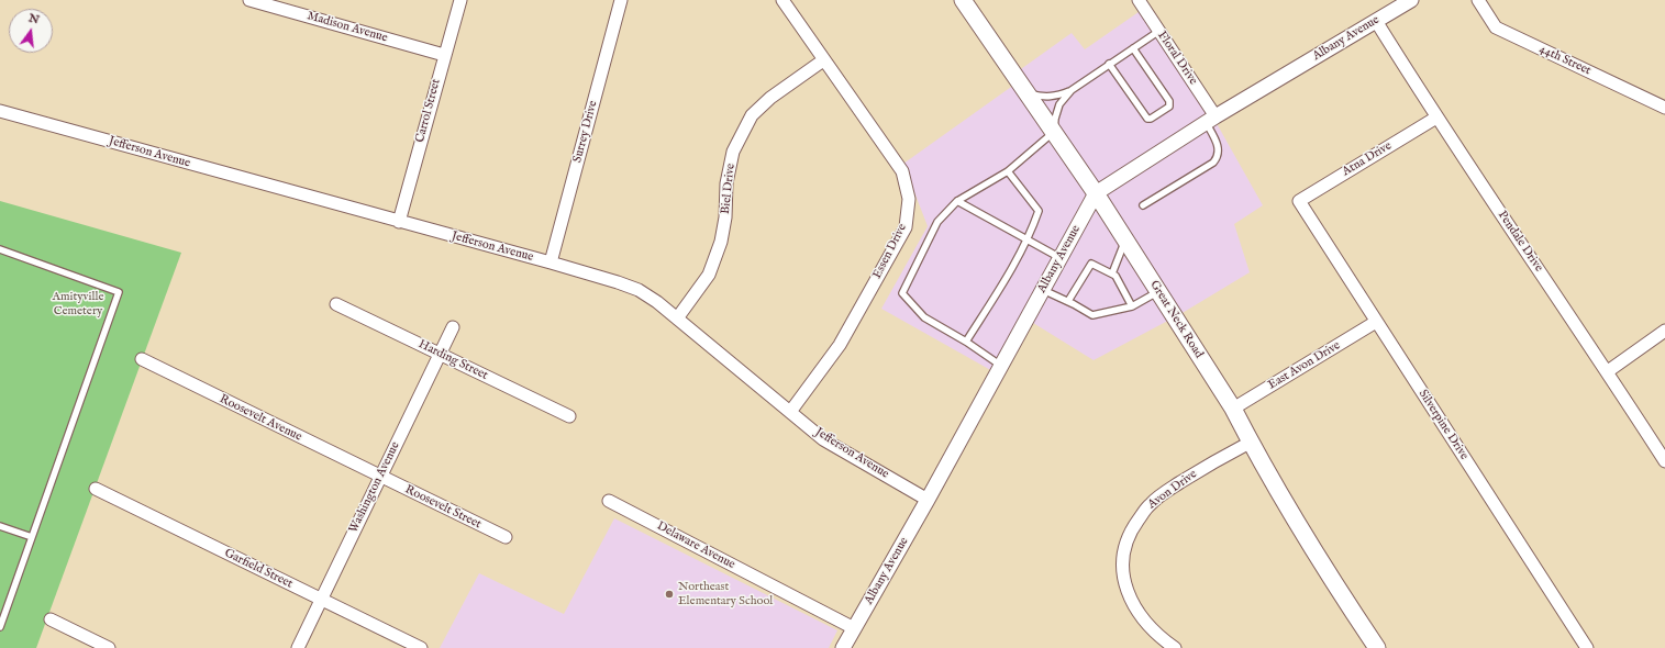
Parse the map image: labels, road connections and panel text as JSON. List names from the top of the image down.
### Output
{
  "streets": {
    "main road": ["Great Neck Road"],
    "street": [
      "Madison Avenue",
      "Albany Avenue",
      "Floral Drive",
      "44th Street",
      "Carrol Street",
      "Surrey Drive",
      "Jefferson Avenue",
      "Atna Drive",
      "Biel Drive",
      "Pendale Drive",
      "Essen Drive",
      "Harding Street",
      "East Avon Drive",
      "Roosevelt Avenue",
      "Silverpine Drive",
      "Washington Avenue",
      "Avon Drive",
      "Roosevelt Street",
      "Delaware Avenue",
      "Garfield Street"
    ]
  },
  "crossings": [
    ["Madison Avenue", "Carrol Street"],
    ["Albany Avenue", "Floral Drive"],
    ["Albany Avenue", "Jefferson Avenue"],
    ["Albany Avenue", "Pendale Drive"],
    ["Albany Avenue", "Great Neck Road"],
    ["Albany Avenue", "Delaware Avenue"],
    ["Carrol Street", "Jefferson Avenue"],
    ["Surrey Drive", "Jefferson Avenue"],
    ["Jefferson Avenue", "Biel Drive"],
    ["Jefferson Avenue", "Essen Drive"],
    ["Atna Drive", "Pendale Drive"],
    ["Atna Drive", "Silverpine Drive"],
    ["Biel Drive", "Essen Drive"],
    ["Great Neck Road", "East Avon Drive"],
    ["Great Neck Road", "Avon Drive"],
    ["Harding Street", "Washington Avenue"],
    ["East Avon Drive", "Silverpine Drive"],
    ["Roosevelt Avenue", "Washington Avenue"],
    ["Roosevelt Avenue", "Roosevelt Street"],
    ["Washington Avenue", "Roosevelt Street"],
    ["Washington Avenue", "Garfield Street"]
  ],
  "parks": ["Amityville Cemetery"],
  "places": ["Northeast Elementary School"],
  "north": "top"
}
